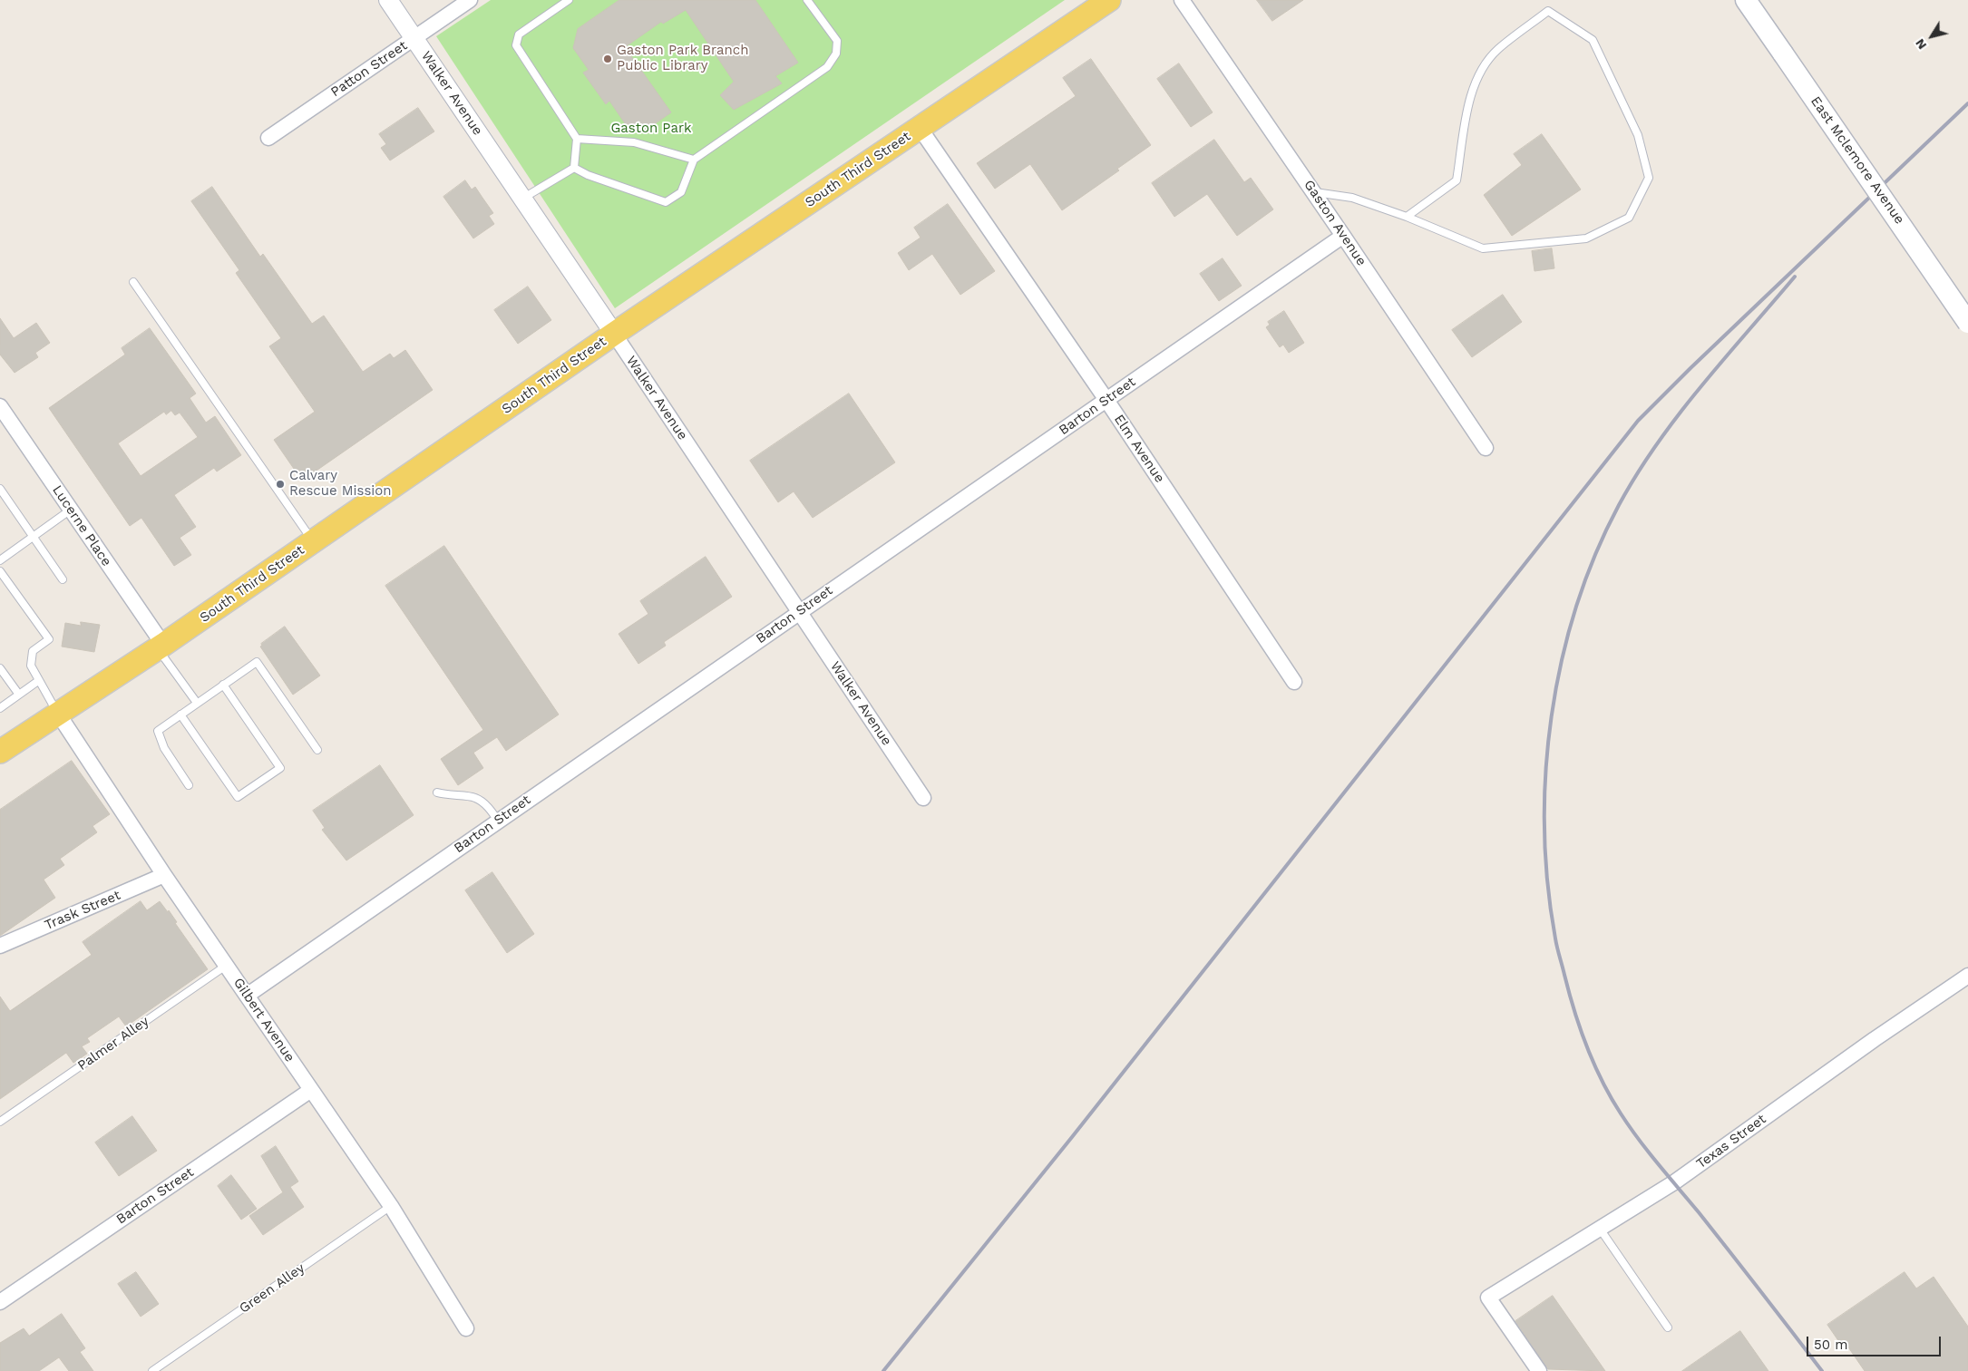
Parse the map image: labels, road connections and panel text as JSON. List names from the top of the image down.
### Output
{
  "streets": {
    "main road": ["East Mclemore Avenue", "South Third Street"],
    "street": [
      "Patton Street",
      "Walker Avenue",
      "Gaston Avenue",
      "Barton Street",
      "Elm Avenue",
      "Lucerne Place",
      "Trask Street",
      "Gilbert Avenue",
      "Texas Street"
    ],
    "lane": ["Palmer Alley", "Green Alley"]
  },
  "crossings": [
    ["Patton Street", "Walker Avenue"],
    ["Walker Avenue", "South Third Street"],
    ["Walker Avenue", "Barton Street"],
    ["South Third Street", "Elm Avenue"],
    ["South Third Street", "Lucerne Place"],
    ["South Third Street", "Gilbert Avenue"],
    ["Gaston Avenue", "Barton Street"],
    ["Barton Street", "Elm Avenue"],
    ["Barton Street", "Gilbert Avenue"],
    ["Trask Street", "Gilbert Avenue"],
    ["Gilbert Avenue", "Palmer Alley"],
    ["Gilbert Avenue", "Green Alley"]
  ],
  "parks": ["Gaston Park"],
  "places": ["Gaston Park Branch Public Library", "Calvary Rescue Mission"],
  "scale_bar": "50 m",
  "north": "bottom left"
}
